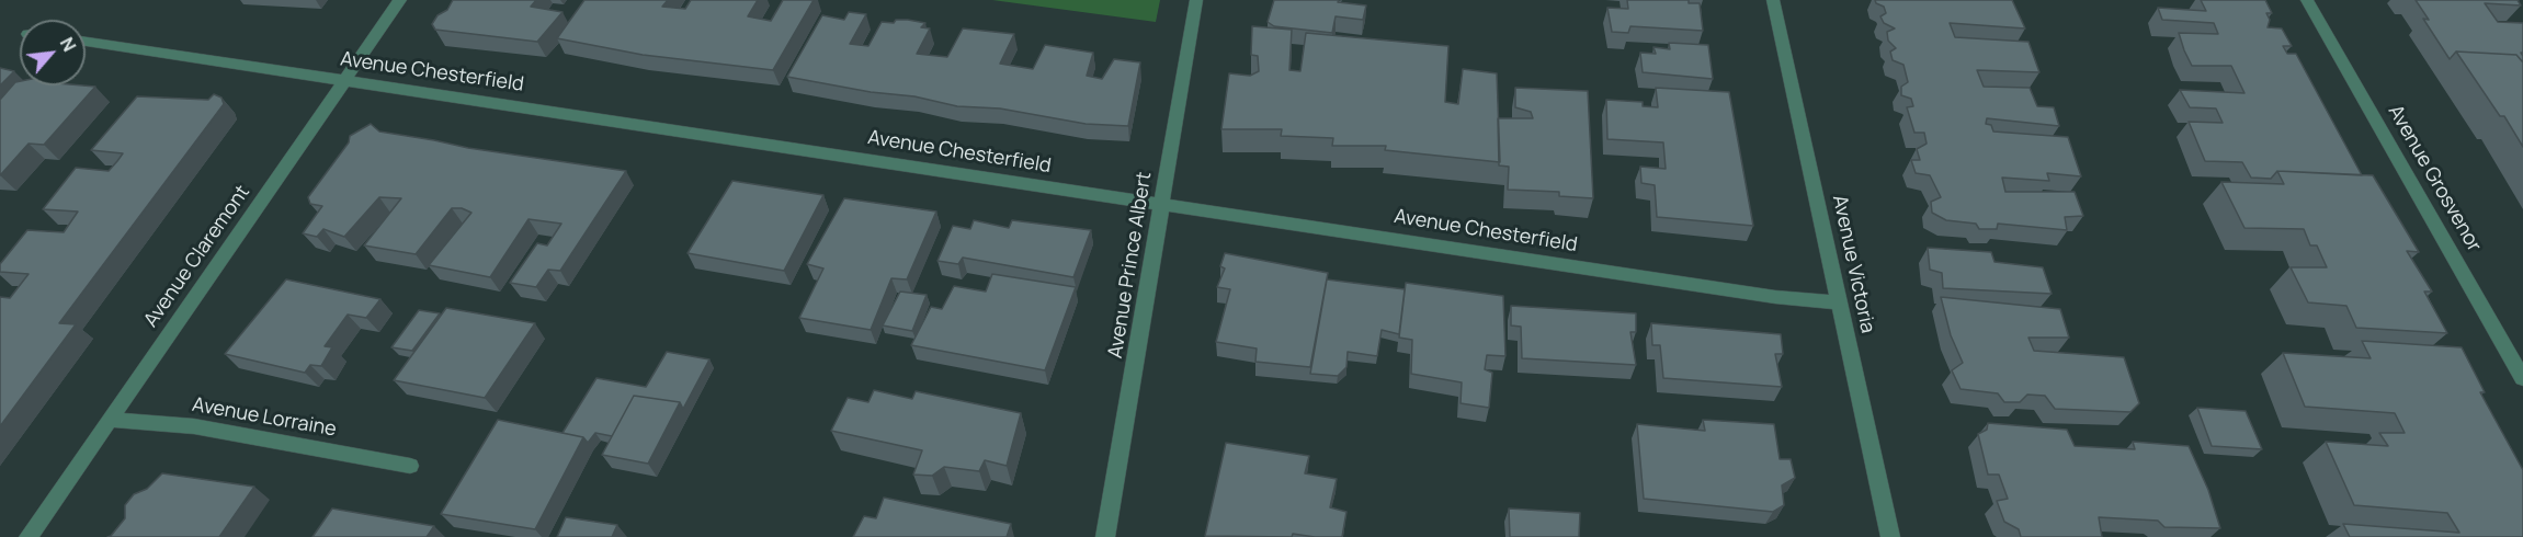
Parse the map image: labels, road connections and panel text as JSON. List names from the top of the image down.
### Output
{
  "streets": {
    "street": [
      "Avenue Chesterfield",
      "Avenue Grosvenor",
      "Avenue Claremont",
      "Avenue Victoria",
      "Avenue Prince Albert",
      "Avenue Lorraine"
    ]
  },
  "crossings": [
    ["Avenue Chesterfield", "Avenue Claremont"],
    ["Avenue Chesterfield", "Avenue Victoria"],
    ["Avenue Chesterfield", "Avenue Prince Albert"],
    ["Avenue Claremont", "Avenue Lorraine"]
  ],
  "north": "top right"
}
